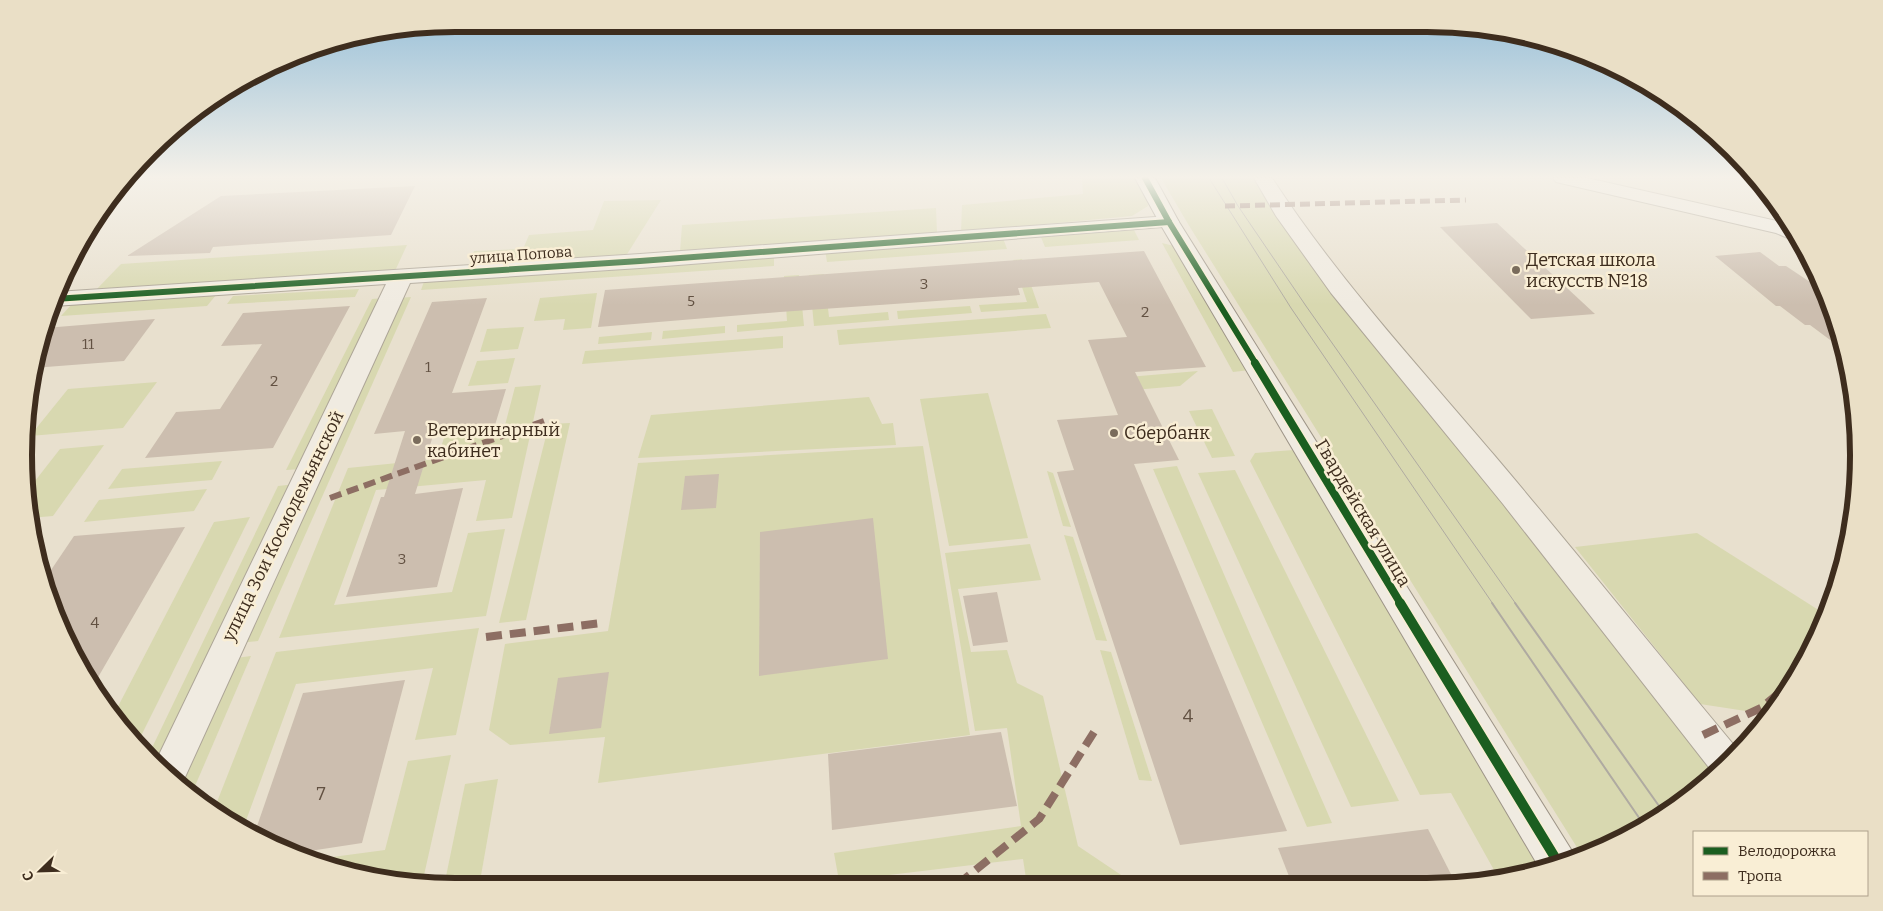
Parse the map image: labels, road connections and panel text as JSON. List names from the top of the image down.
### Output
{
  "streets": {
    "street": ["улица Попова", "Гвардейская улица", "улица Зои Космодемьянской"]
  },
  "crossings": [
    ["улица Попова", "Гвардейская улица"],
    ["улица Попова", "улица Зои Космодемьянской"]
  ],
  "places": ["Детская школа искусств №18", "Сбербанк", "Ветеринарный кабинет"],
  "house_numbers": [
    "3",
    "5",
    "2",
    "11",
    "1",
    "2",
    "3",
    "4",
    "4",
    "7"
  ],
  "legend": ["Велодорожка", "Тропа"],
  "north": "bottom left"
}
